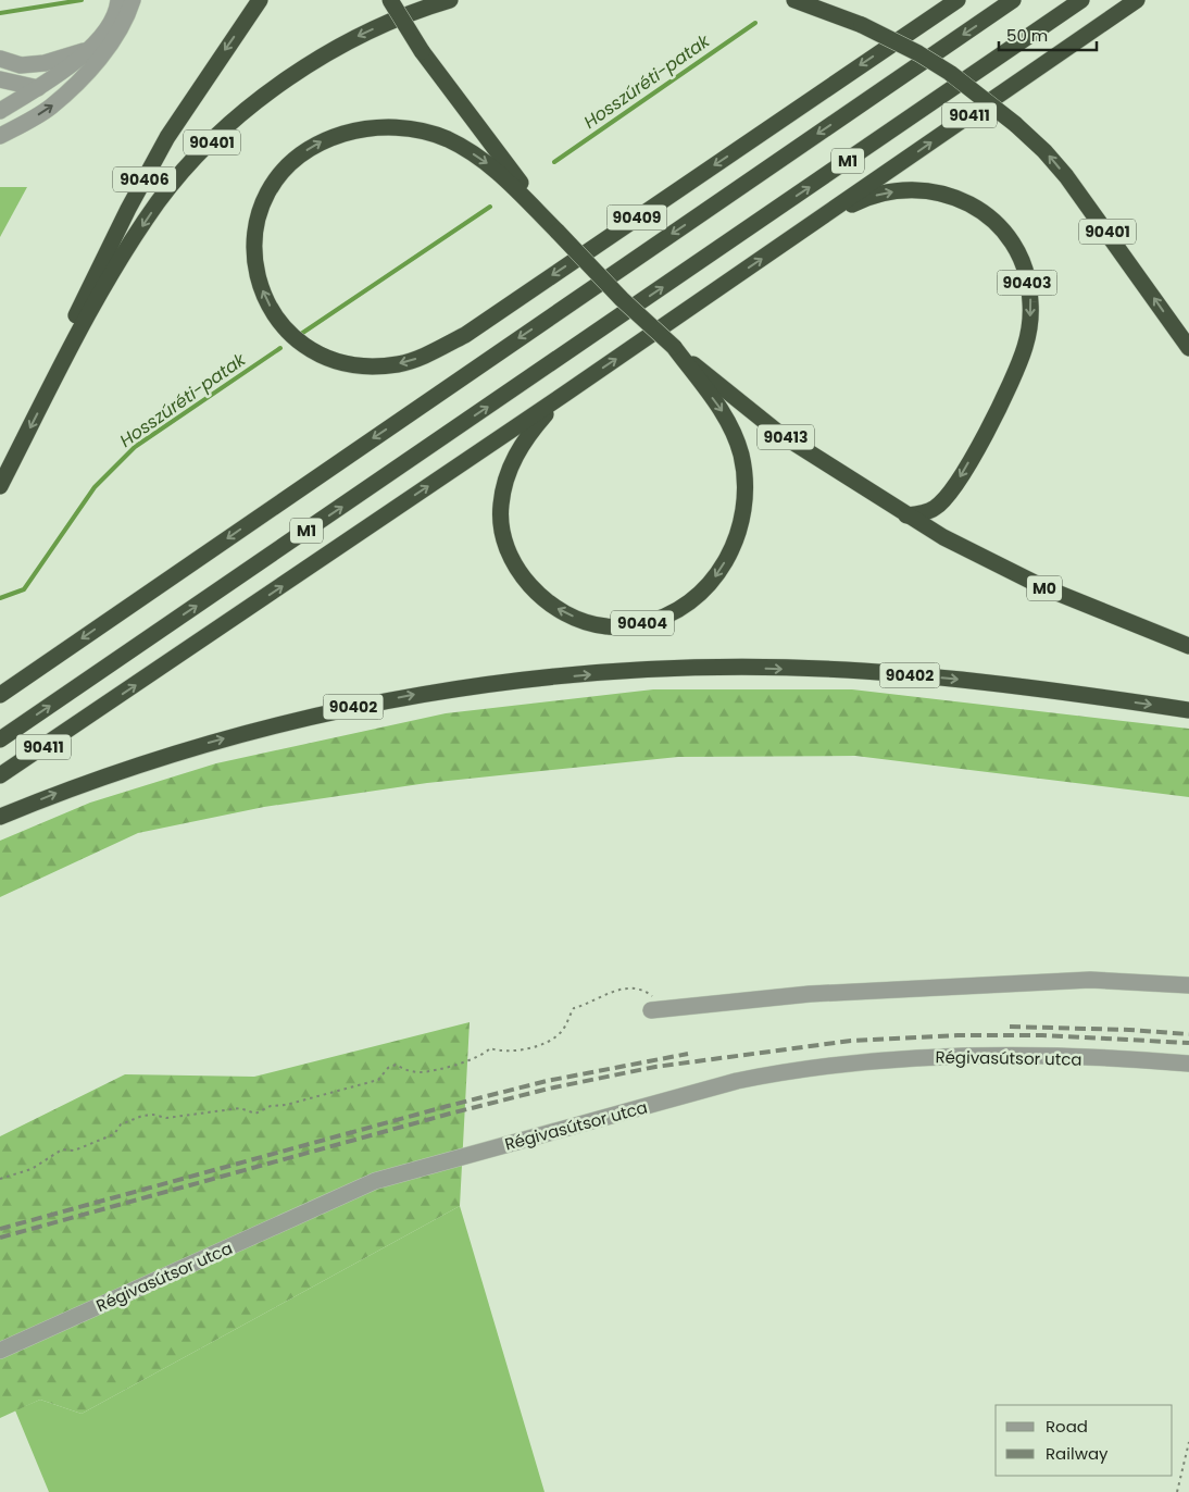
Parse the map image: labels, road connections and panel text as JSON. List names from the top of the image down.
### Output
{
  "streets": {
    "highway": [
      "90411",
      "90401",
      "M1",
      "90406",
      "90409",
      "90403",
      "90413",
      "M0",
      "90404",
      "90402"
    ],
    "street": ["Régivasútsor utca"]
  },
  "crossings": [
    ["90411", "90403"],
    ["90411", "90404"],
    ["90401", "90406"],
    ["90409", "90413"],
    ["90403", "90413"],
    ["90403", "M0"],
    ["90413", "M0"],
    ["90413", "90404"]
  ],
  "water": ["Hosszúréti-patak"],
  "legend": ["Road", "Railway"],
  "scale_bar": "50 m"
}
